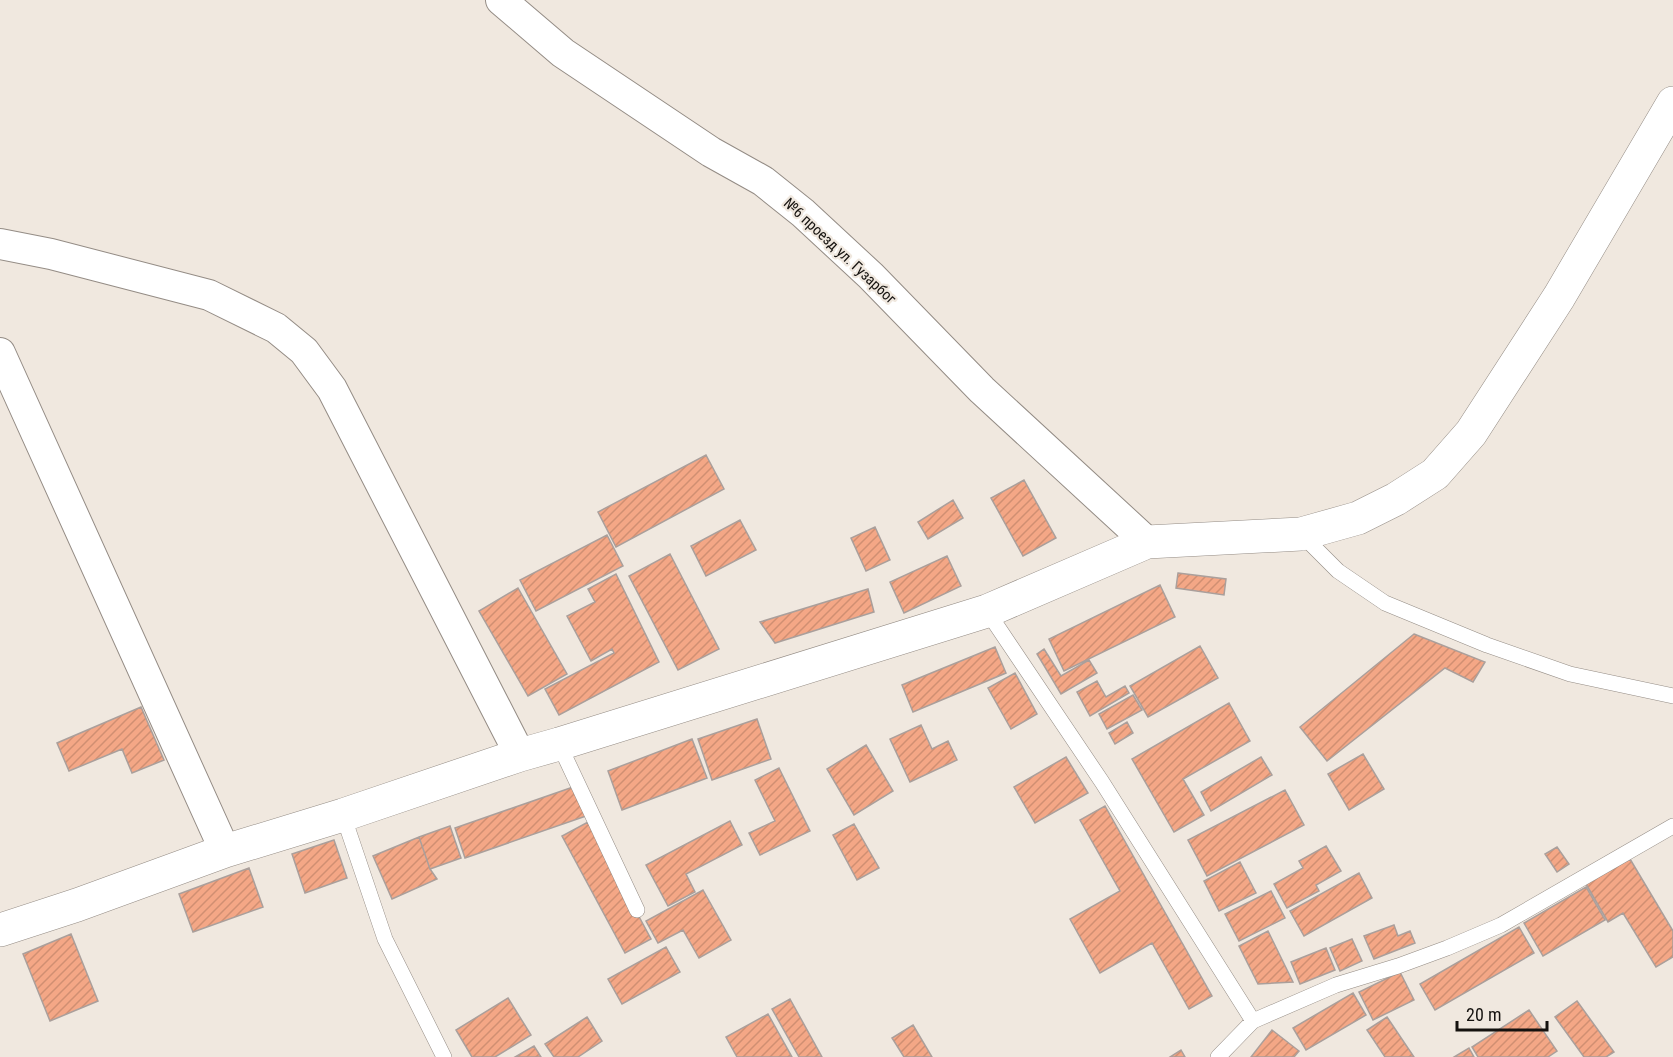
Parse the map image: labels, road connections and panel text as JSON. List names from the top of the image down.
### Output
{
  "streets": {
    "street": ["№6 проезд ул. Гузарбог"]
  },
  "scale_bar": "20 m"
}
